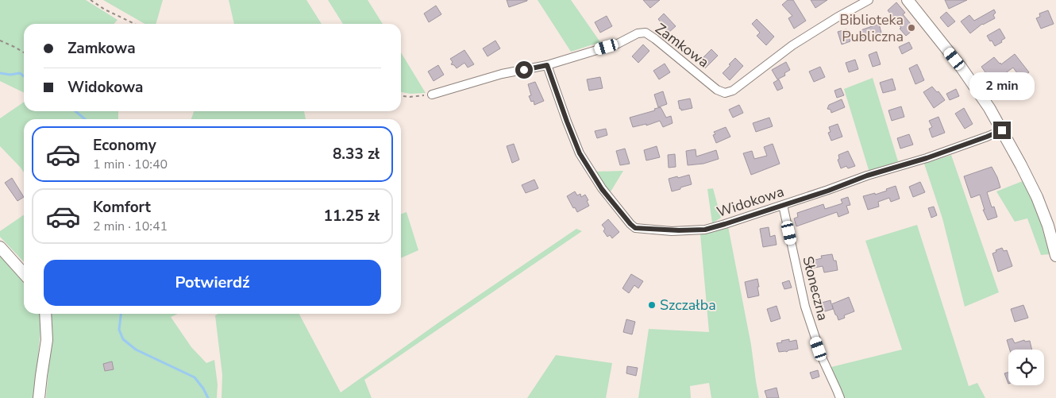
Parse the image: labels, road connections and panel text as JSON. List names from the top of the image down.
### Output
{
  "streets": {
    "street": ["Zamkowa", "Widokowa", "Słoneczna"]
  },
  "crossings": [
    ["Zamkowa", "Widokowa"],
    ["Widokowa", "Słoneczna"]
  ],
  "places": ["Biblioteka Publiczna", "Szczałba"],
  "page": {
    "banner": ["Zamkowa", "Widokowa"],
    "bubble": "2 min",
    "list": [
      {
        "name": "Economy",
        "note": "1 min · 10:40",
        "value": "8.33 zł"
      },
      {
        "name": "Komfort",
        "note": "2 min · 10:41",
        "value": "11.25 zł"
      }
    ],
    "buttons": "Potwierdź"
  }
}
